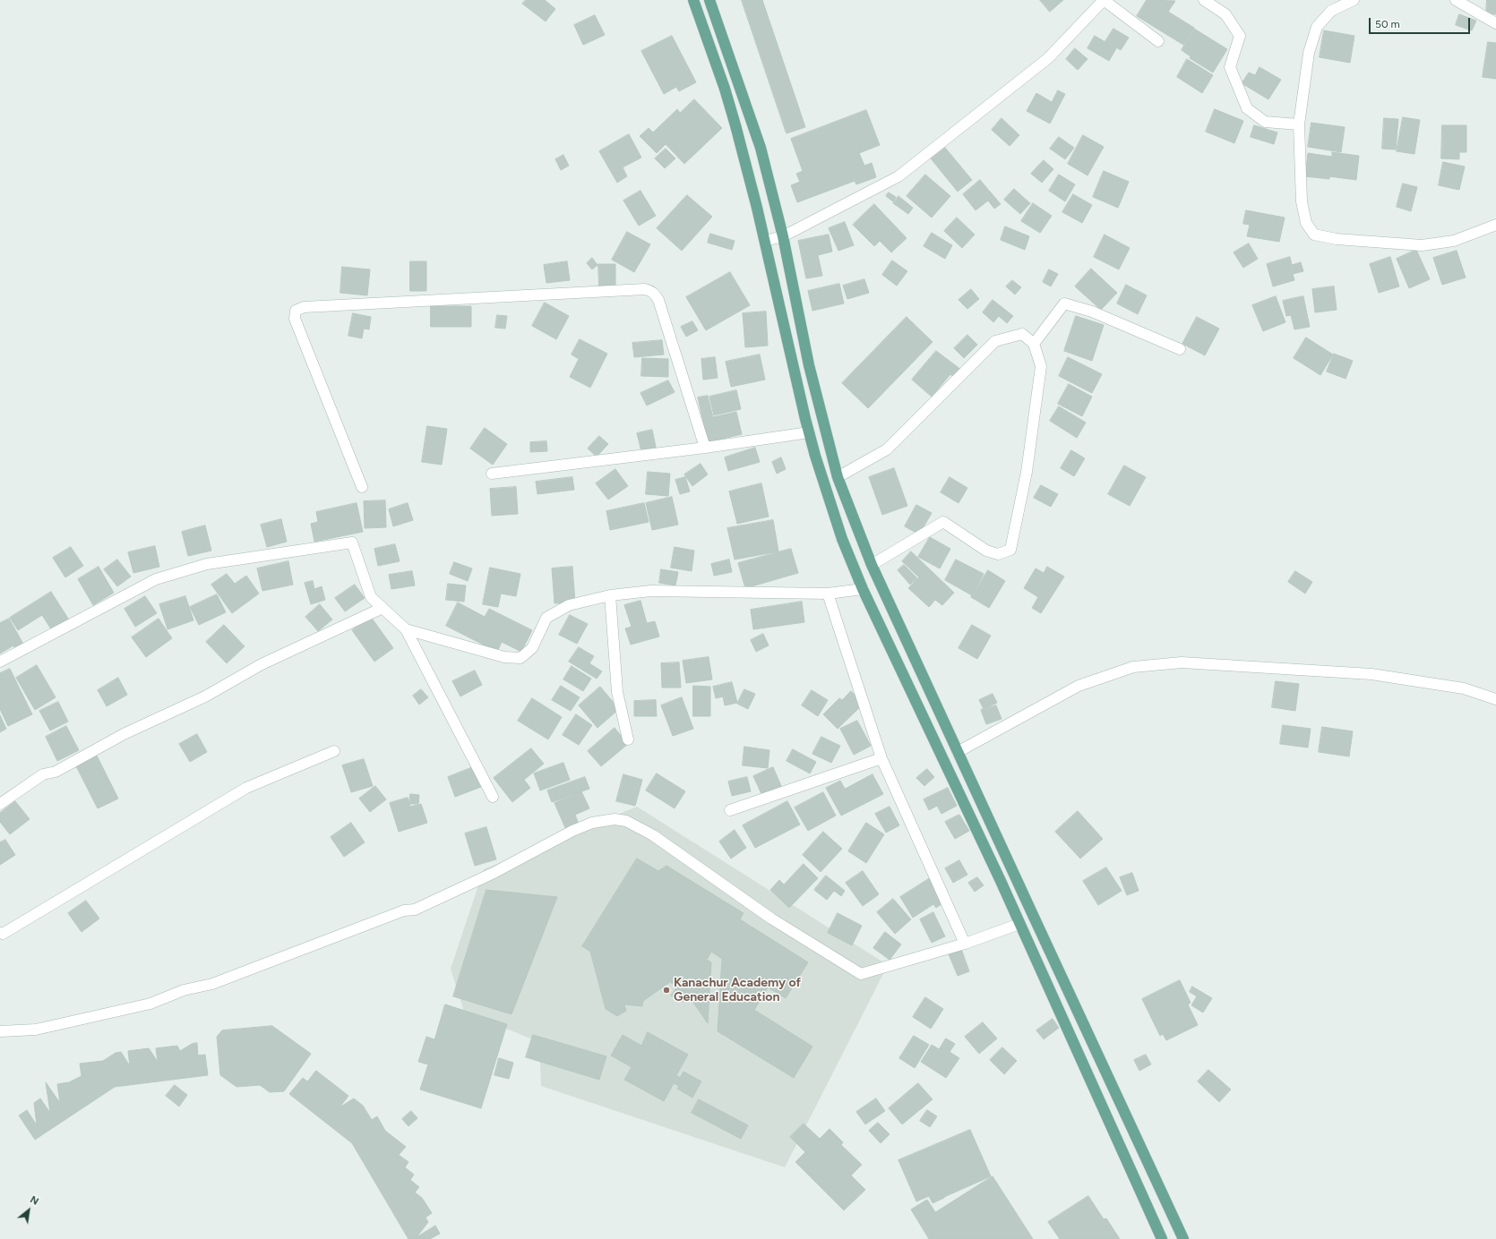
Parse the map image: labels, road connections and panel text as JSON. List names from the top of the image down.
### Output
{
  "places": ["Kanachur Academy of General Education"],
  "scale_bar": "50 m",
  "north": "top right"
}
